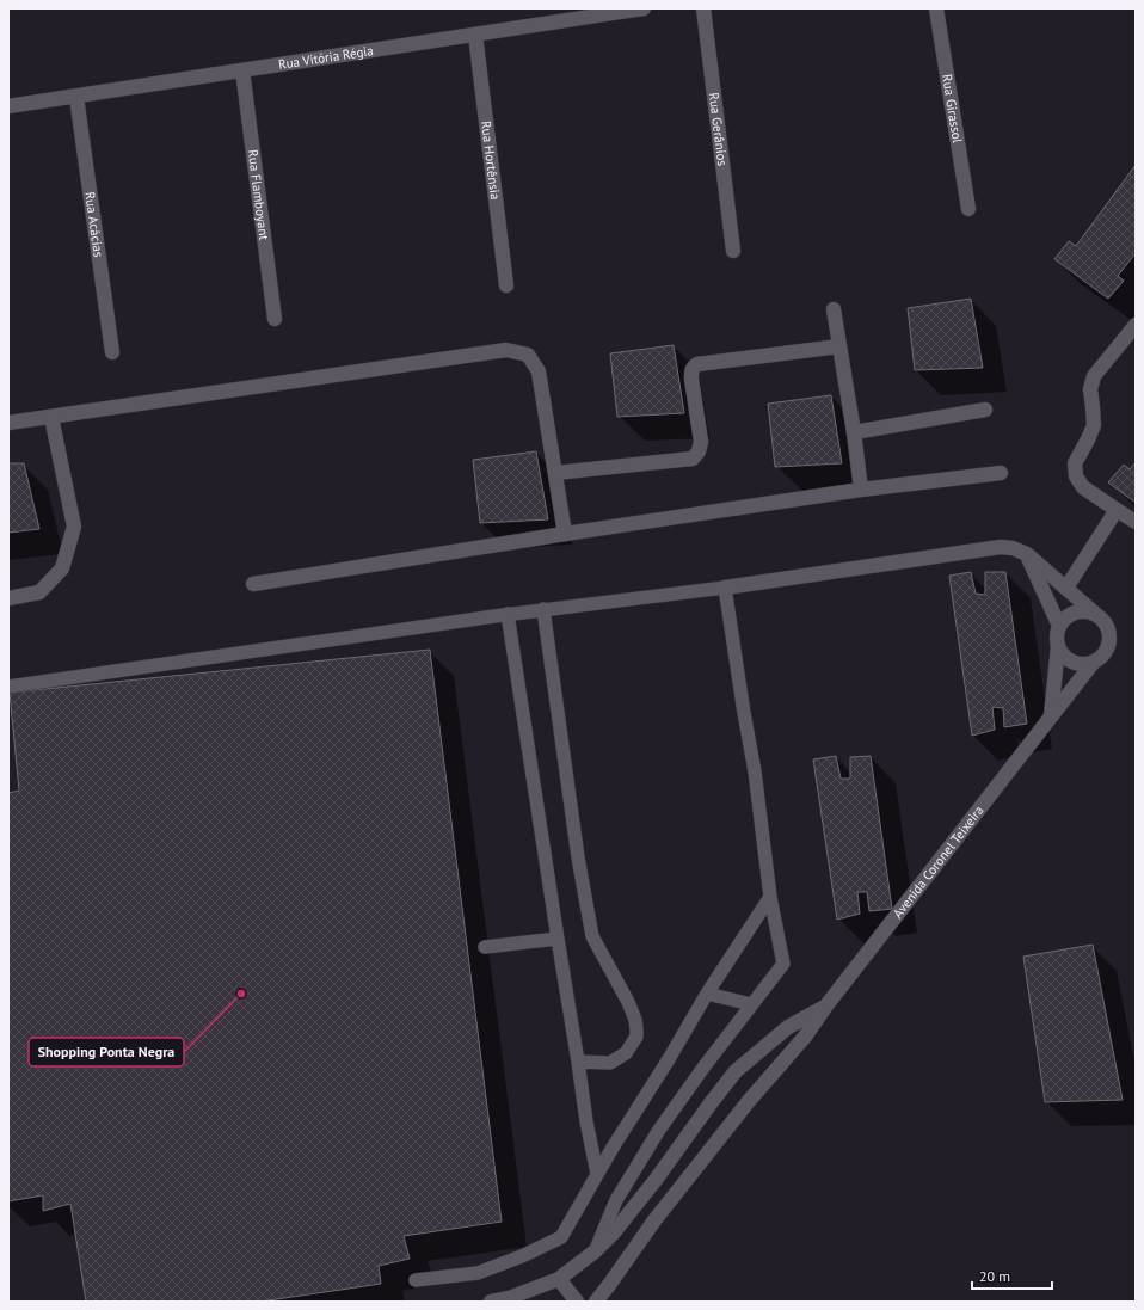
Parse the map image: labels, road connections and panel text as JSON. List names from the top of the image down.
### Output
{
  "streets": {
    "street": [
      "Rua Vitória Régia",
      "Rua Girassol",
      "Rua Gerânios",
      "Rua Hortênsia",
      "Rua Flamboyant",
      "Rua Acácias",
      "Avenida Coronel Teixeira"
    ]
  },
  "crossings": [
    ["Rua Vitória Régia", "Rua Hortênsia"],
    ["Rua Vitória Régia", "Rua Flamboyant"],
    ["Rua Vitória Régia", "Rua Acácias"]
  ],
  "places": ["Shopping Ponta Negra"],
  "scale_bar": "20 m"
}
